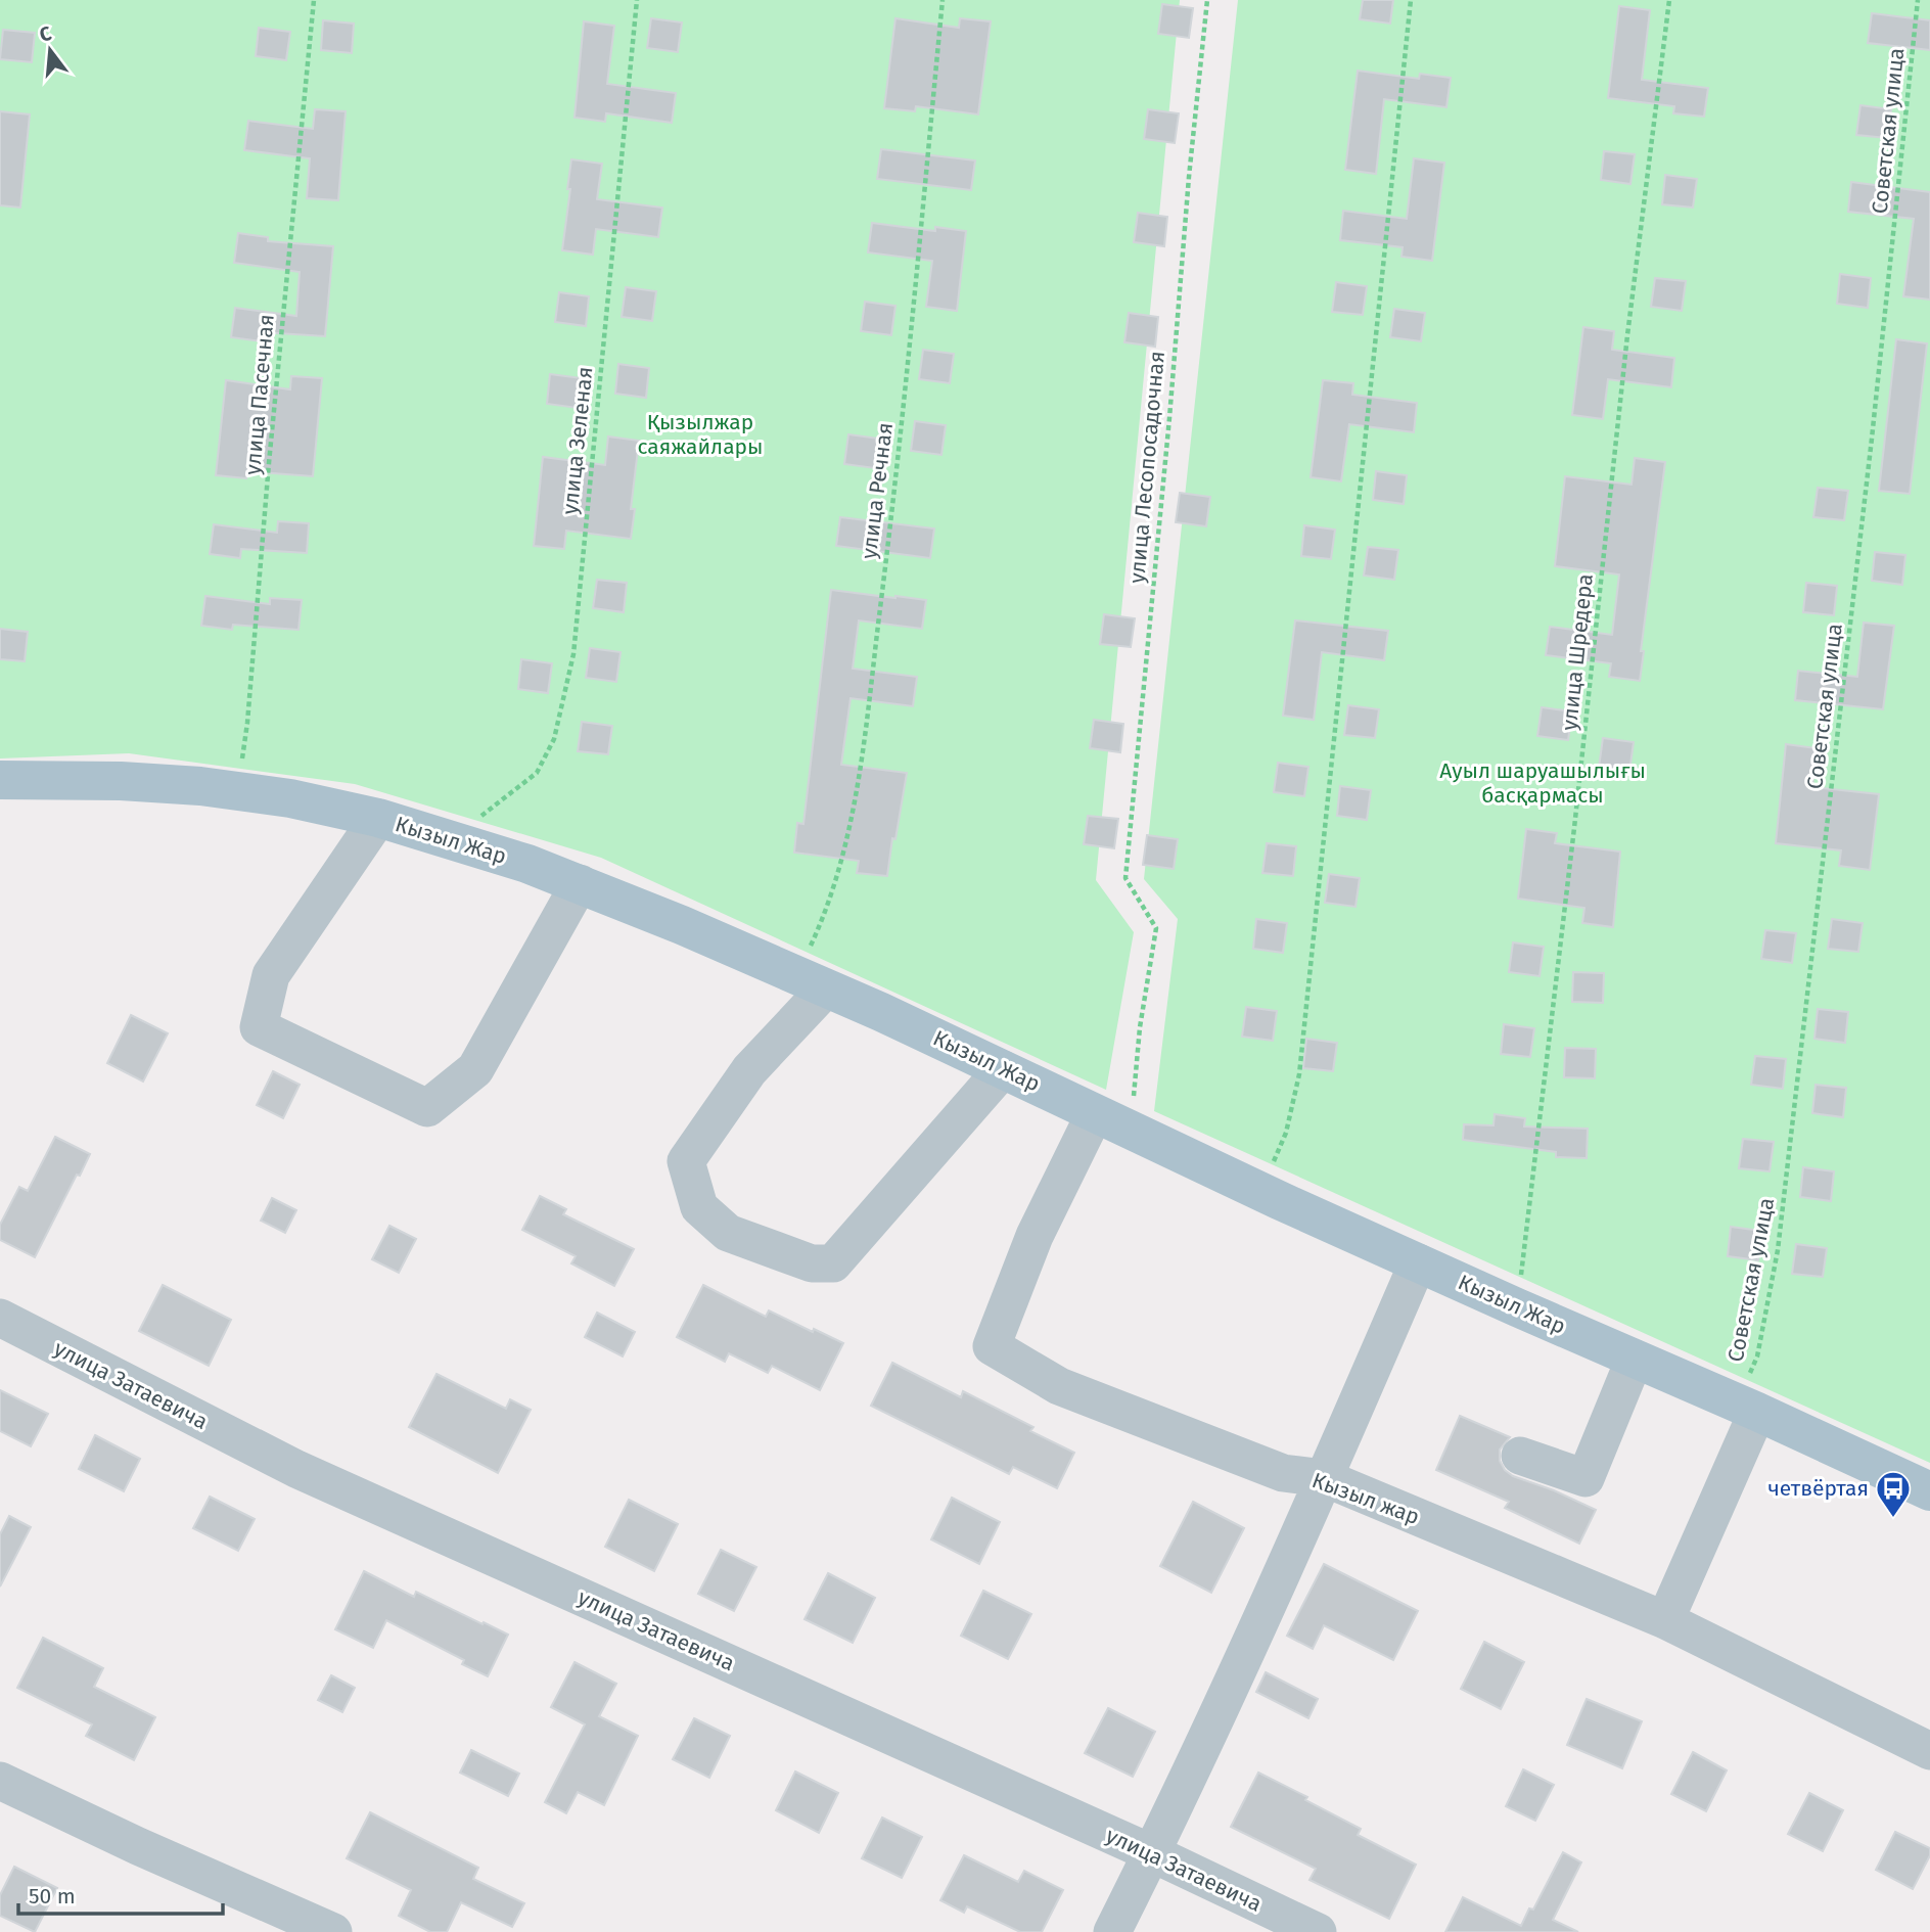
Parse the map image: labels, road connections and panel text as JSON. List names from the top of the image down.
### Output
{
  "streets": {
    "main road": ["Кызыл Жар"],
    "street": ["улица Затаевича", "Кызыл жар"],
    "path": [
      "Советская улица",
      "улица Пасечная",
      "улица Зеленая",
      "улица Лесопосадочная",
      "улица Речная",
      "улица Шредера"
    ]
  },
  "crossings": [
    ["Советская улица", "Кызыл Жар"],
    ["улица Пасечная", "Кызыл Жар"],
    ["улица Зеленая", "Кызыл Жар"],
    ["улица Лесопосадочная", "Кызыл Жар"],
    ["улица Лесопосадочная", "Кызыл жар"],
    ["улица Речная", "Кызыл Жар"],
    ["улица Шредера", "Кызыл Жар"],
    ["Кызыл Жар", "Кызыл жар"]
  ],
  "parks": ["Қызылжар саяжайлары", "Ауыл шаруашылығы басқармасы"],
  "places": {
    "bus stop": ["четвёртая"]
  },
  "scale_bar": "50 m",
  "north": "top"
}
